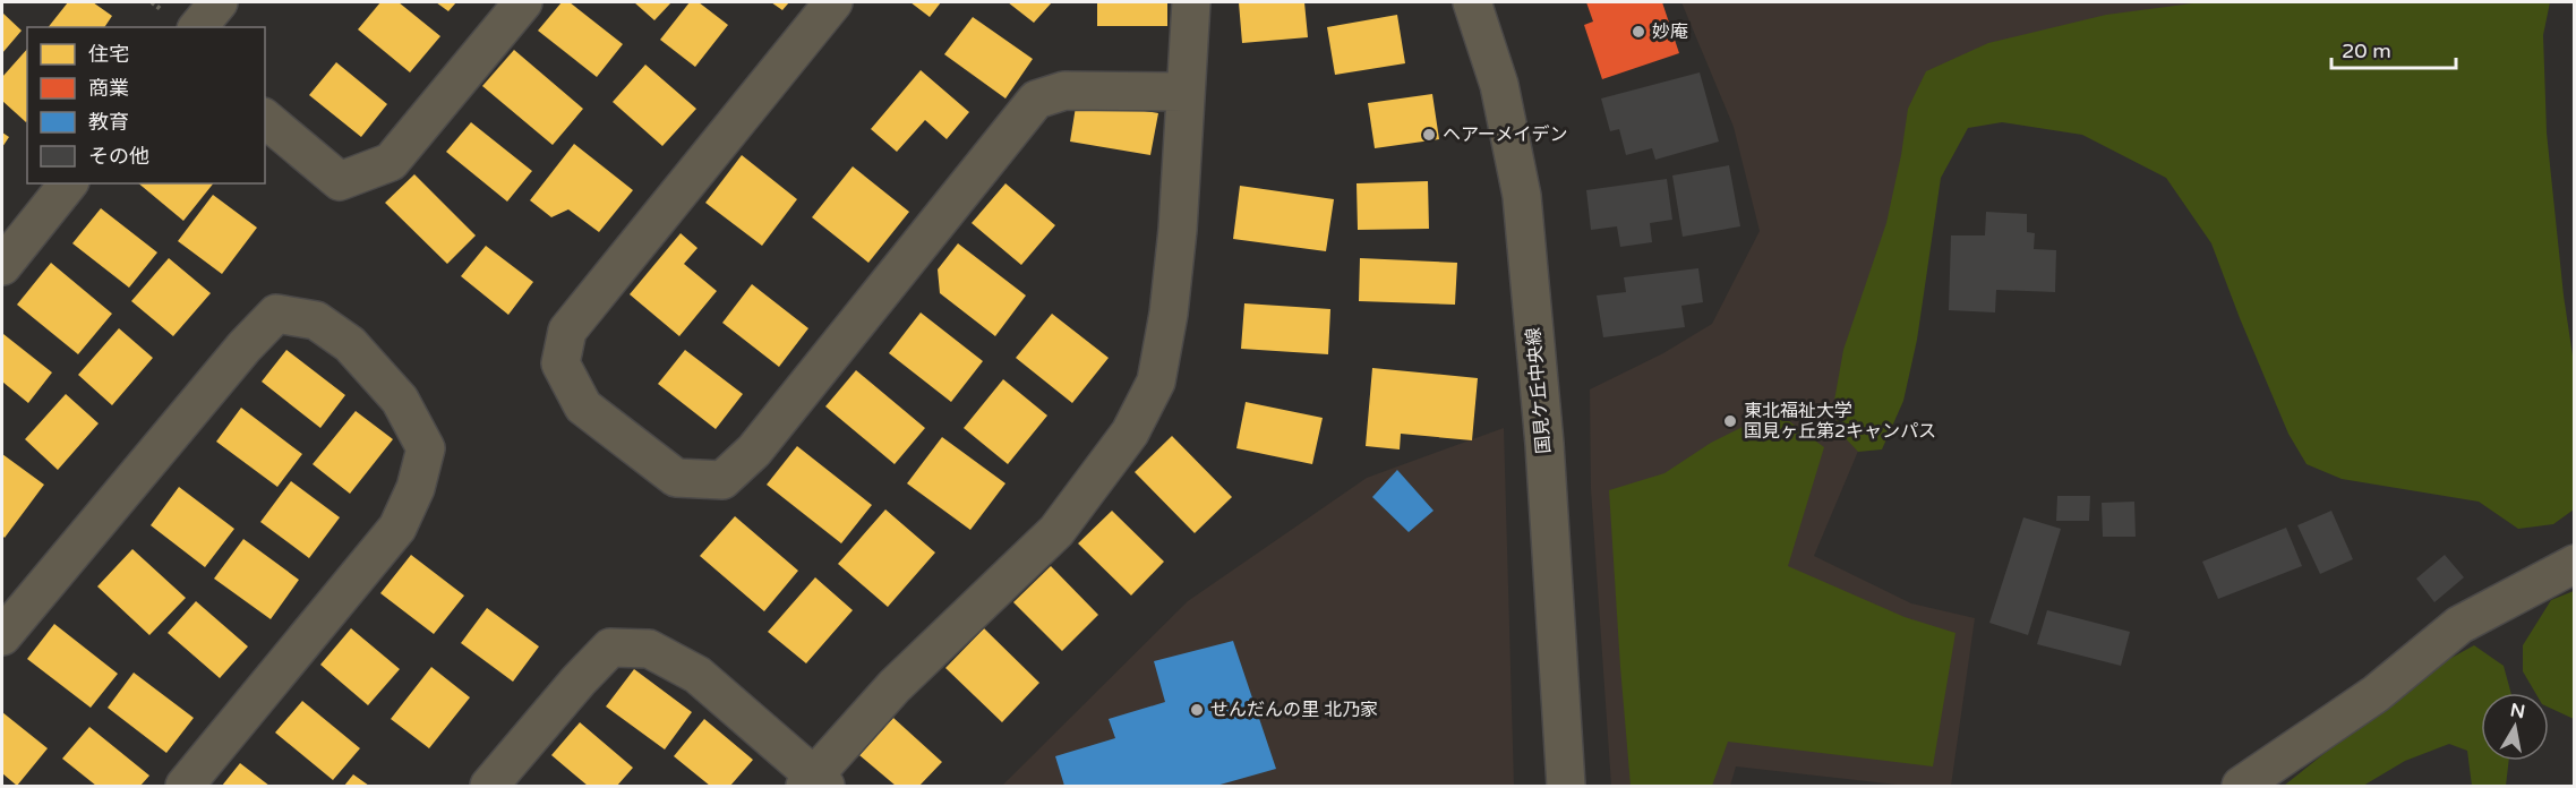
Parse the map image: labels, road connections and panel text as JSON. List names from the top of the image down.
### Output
{
  "streets": {
    "street": ["国見ケ丘中央線"]
  },
  "places": [
    "妙庵",
    "ヘアーメイデン",
    "東北福祉大学 国見ヶ丘第2キャンパス",
    "せんだんの里 北乃家"
  ],
  "legend": [
    "住宅",
    "商業",
    "教育",
    "その他"
  ],
  "scale_bar": "20 m",
  "north": "top"
}
